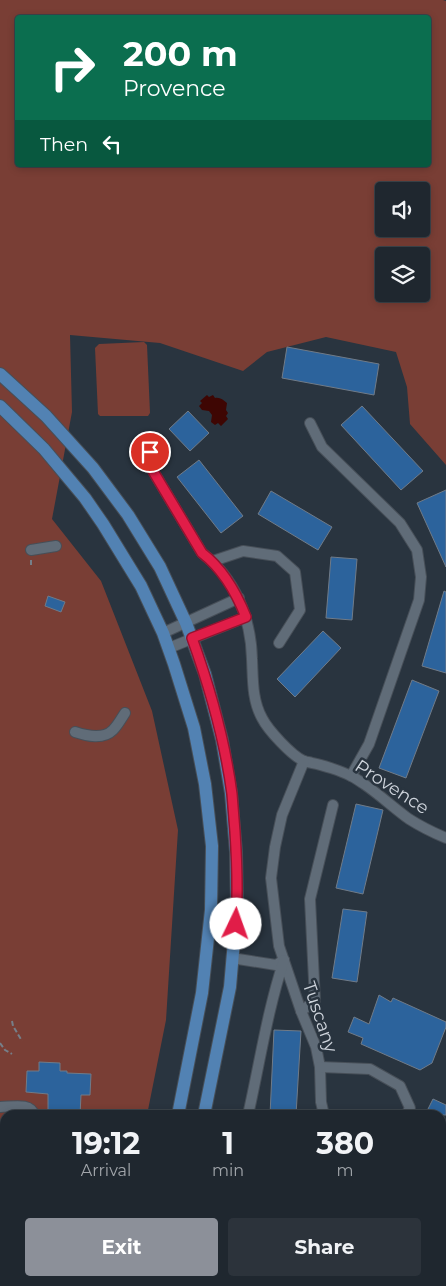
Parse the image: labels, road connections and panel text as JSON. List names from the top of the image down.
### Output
{
  "streets": {
    "street": ["Provence", "Tuscany"]
  },
  "crossings": [
    ["Provence", "Tuscany"]
  ],
  "page": {
    "turn": ["200 m", "Provence"],
    "then": "Then",
    "eta": [
      "19:12",
      "Arrival",
      "1",
      "min",
      "380",
      "m"
    ],
    "buttons": ["Exit", "Share"]
  }
}
